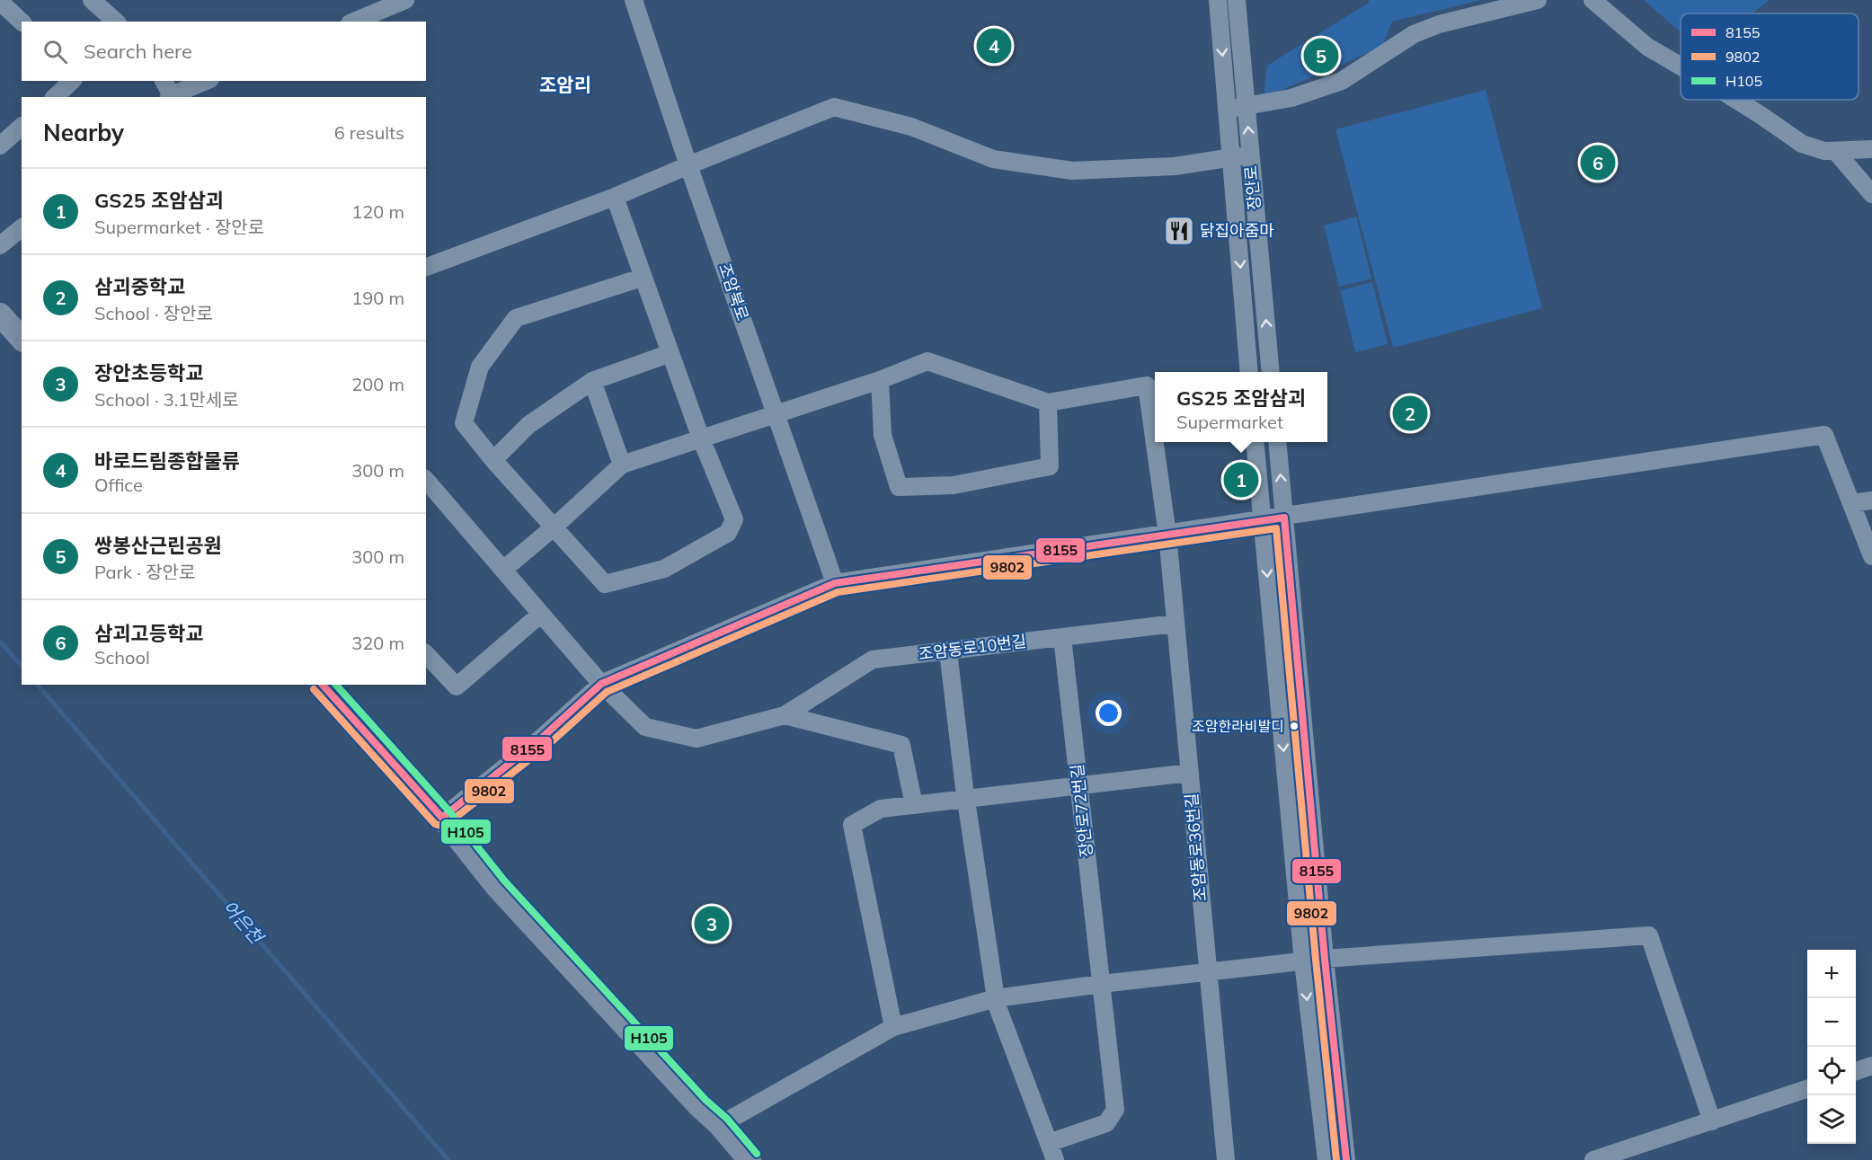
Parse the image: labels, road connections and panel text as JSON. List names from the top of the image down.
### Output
{
  "streets": {
    "street": [
      "장안로",
      "조암북로",
      "조암동로10번길",
      "장안로72번길",
      "조암동로36번길"
    ]
  },
  "crossings": [
    ["조암동로10번길", "장안로72번길"],
    ["조암동로10번길", "조암동로36번길"]
  ],
  "districts": ["조암리"],
  "water": ["어은천"],
  "places": {
    "restaurant": ["닭집아줌마"],
    "other": ["조암한라비발디"]
  },
  "lines": ["transit line 8155", "transit line 9802", "transit line H105"],
  "legend": ["8155", "9802", "H105"],
  "page": {
    "search": "Search here",
    "pins": [
      "4",
      "5",
      "6",
      "2",
      "1",
      "3"
    ],
    "heading": ["Nearby", "6 results"],
    "list": [
      {
        "mark": "1",
        "name": "GS25 조암삼괴",
        "note": "Supermarket · 장안로",
        "value": "120 m"
      },
      {
        "mark": "2",
        "name": "삼괴중학교",
        "note": "School · 장안로",
        "value": "190 m"
      },
      {
        "mark": "3",
        "name": "장안초등학교",
        "note": "School · 3.1만세로",
        "value": "200 m"
      },
      {
        "mark": "4",
        "name": "바로드림종합물류",
        "note": "Office",
        "value": "300 m"
      },
      {
        "mark": "5",
        "name": "쌍봉산근린공원",
        "note": "Park · 장안로",
        "value": "300 m"
      },
      {
        "mark": "6",
        "name": "삼괴고등학교",
        "note": "School",
        "value": "320 m"
      }
    ],
    "popup": ["GS25 조암삼괴", "Supermarket"],
    "map_buttons": ["+", "−"]
  }
}
